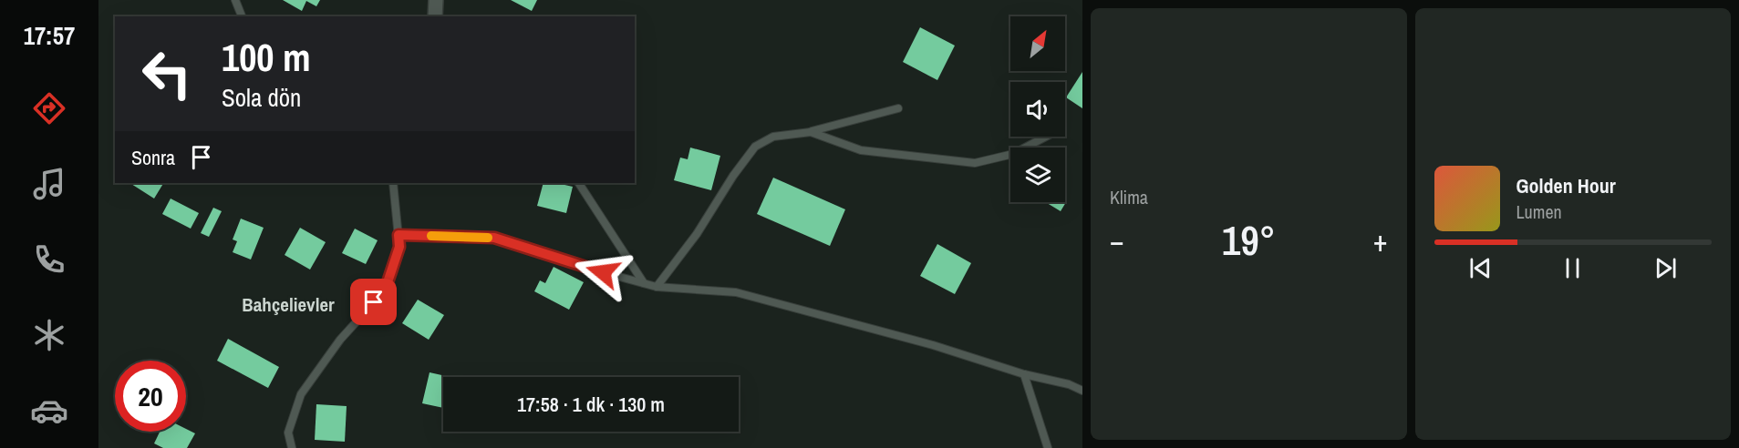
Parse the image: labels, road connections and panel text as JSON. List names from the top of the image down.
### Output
{
  "districts": ["Bahçelievler"],
  "north": "top right",
  "page": {
    "tabs": "17:57",
    "tile": "Klima",
    "turn": ["100 m", "Sola dön"],
    "then": "Sonra",
    "song": ["Golden Hour", "Lumen"],
    "heat": ["−", "19°", "+"],
    "limit": "20",
    "trip": "17:58 · 1 dk · 130 m"
  }
}
